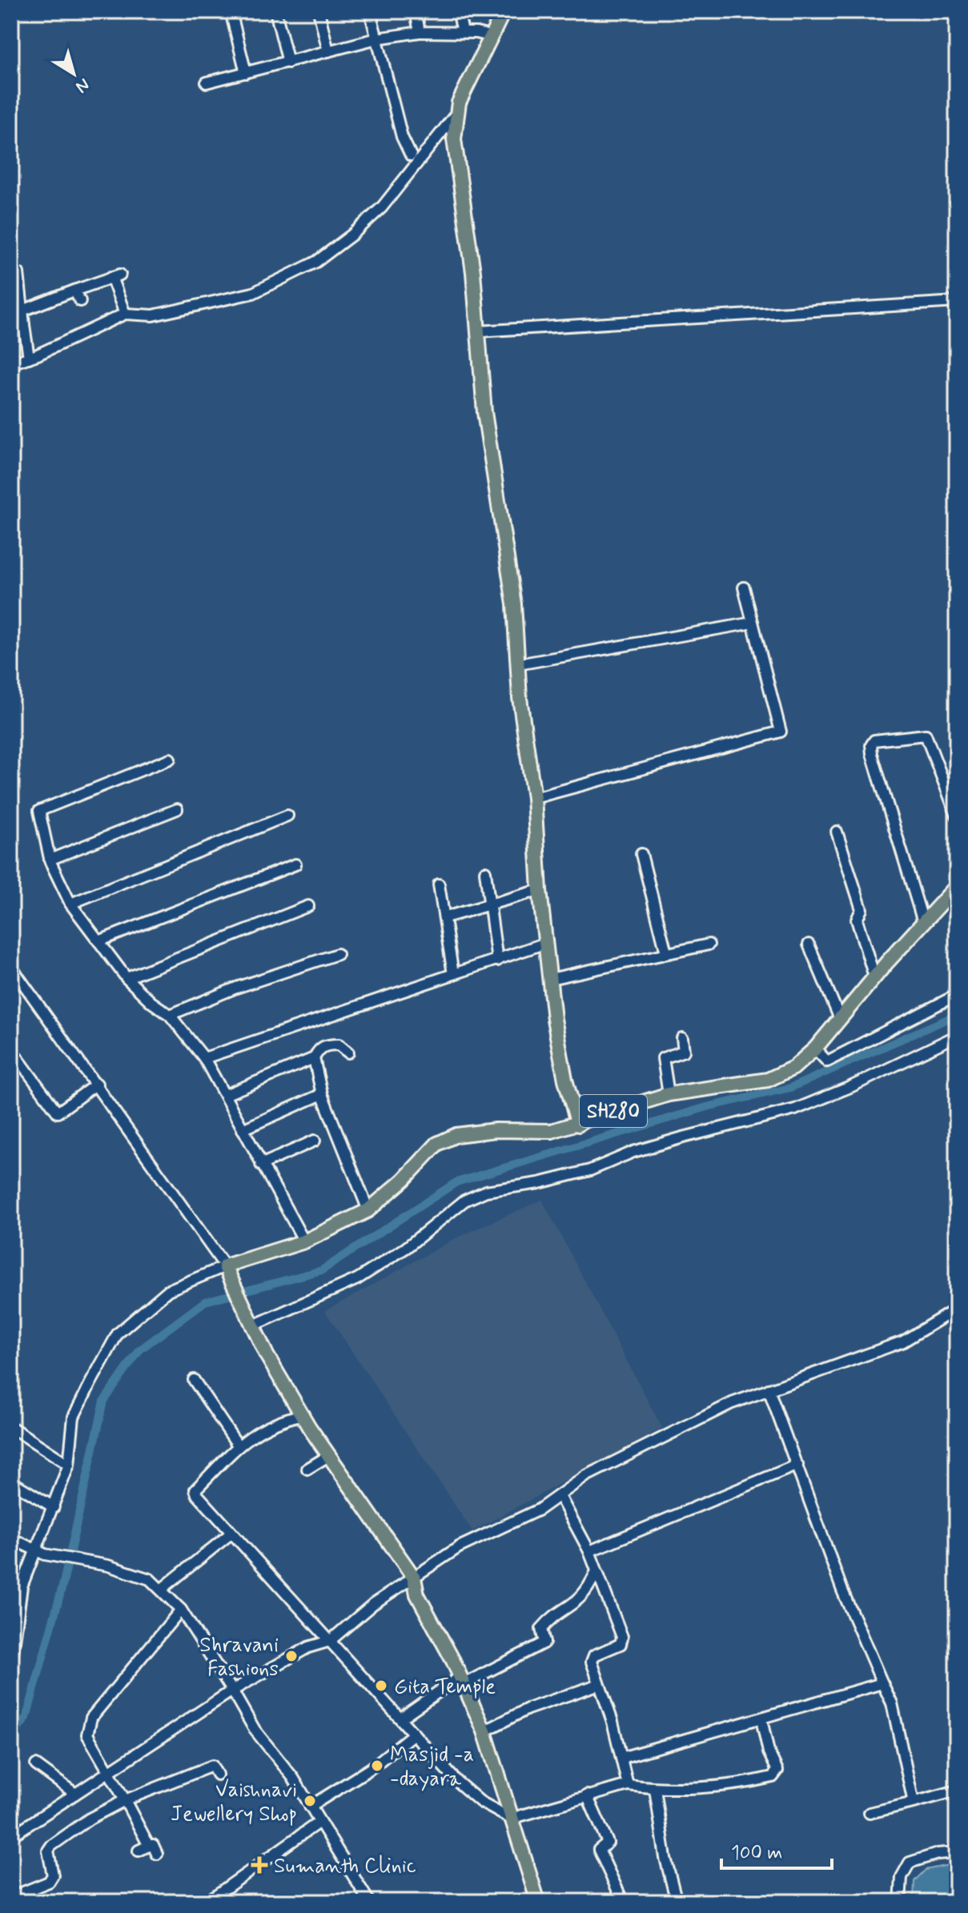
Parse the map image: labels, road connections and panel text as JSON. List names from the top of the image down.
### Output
{
  "streets": {
    "main road": ["SH280"]
  },
  "places": {
    "other": [
      "Shravani Fashions",
      "Gita Temple",
      "Masjid -a -dayara",
      "Vaishnavi Jewellery Shop"
    ],
    "health": ["Sumanth Clinic"]
  },
  "scale_bar": "100 m",
  "north": "bottom right"
}
